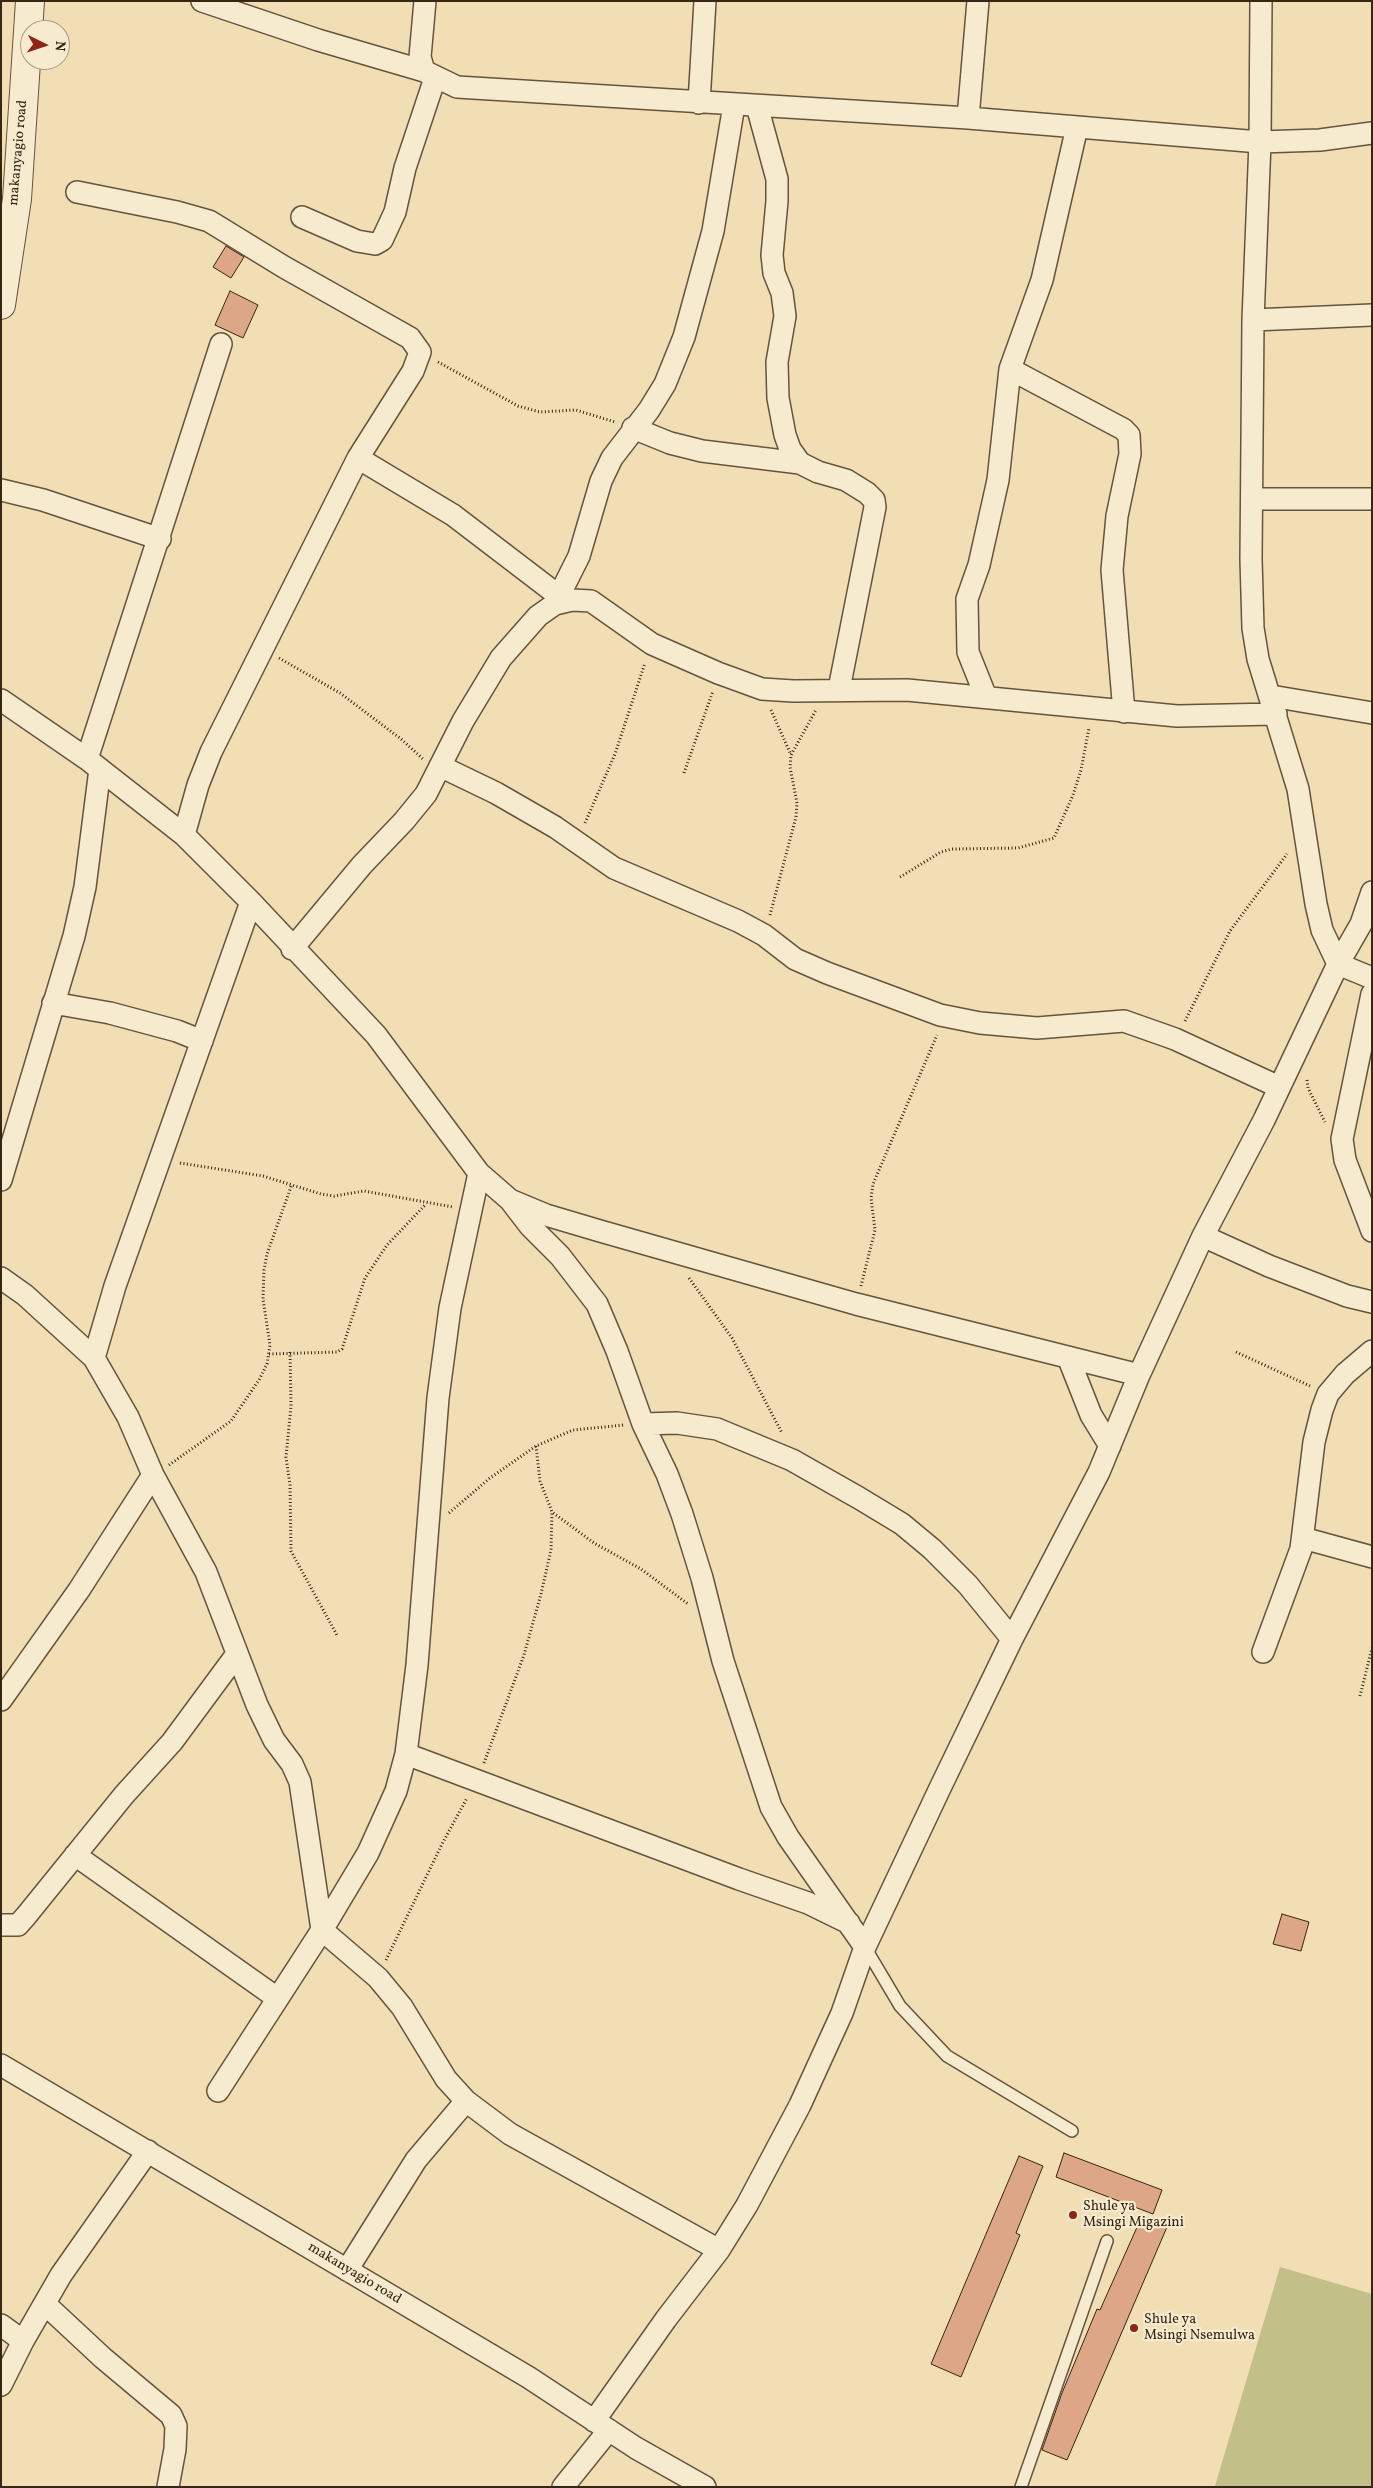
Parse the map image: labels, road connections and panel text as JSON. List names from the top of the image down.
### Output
{
  "streets": {
    "street": ["makanyagio road"]
  },
  "places": ["Shule ya Msingi Migazini", "Shule ya Msingi Nsemulwa"],
  "north": "right"
}
